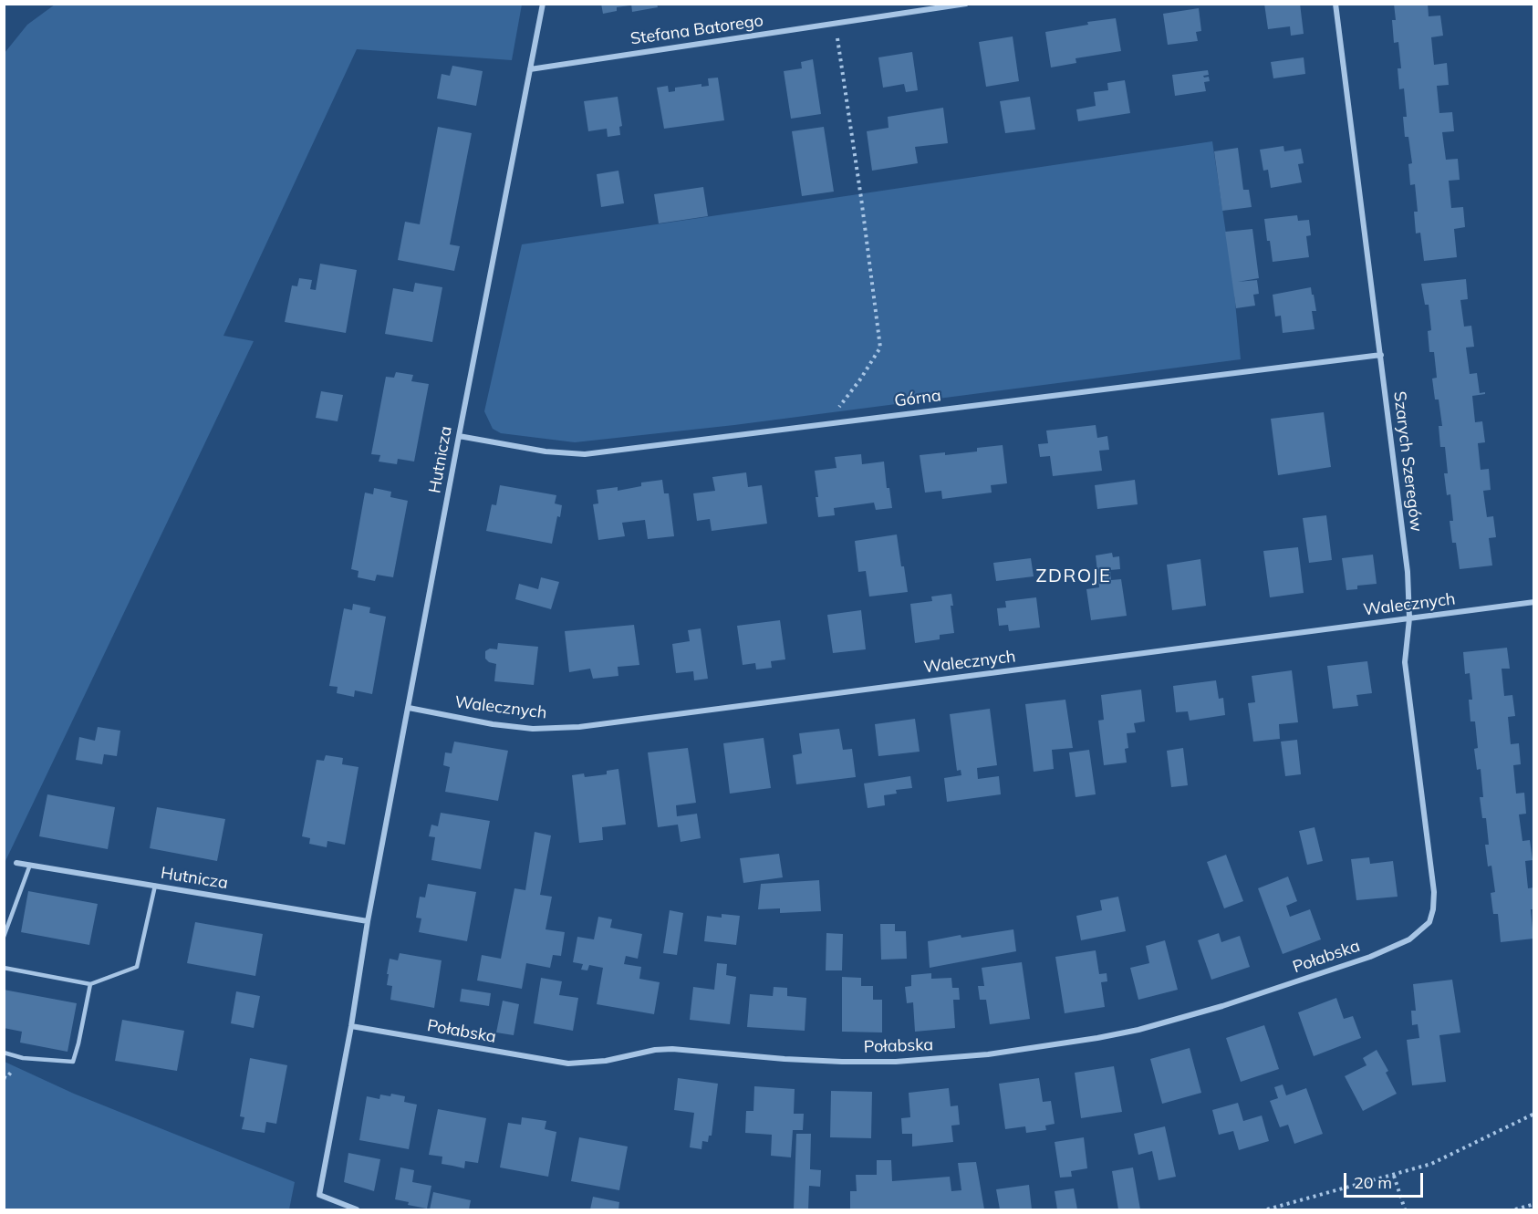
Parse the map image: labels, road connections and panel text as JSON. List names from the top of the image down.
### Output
{
  "streets": {
    "street": [
      "Stefana Batorego",
      "Górna",
      "Hutnicza",
      "Szarych Szeregów",
      "Walecznych",
      "Połabska"
    ]
  },
  "crossings": [
    ["Stefana Batorego", "Hutnicza"],
    ["Górna", "Hutnicza"],
    ["Górna", "Szarych Szeregów"],
    ["Hutnicza", "Walecznych"],
    ["Hutnicza", "Połabska"],
    ["Szarych Szeregów", "Walecznych"],
    ["Szarych Szeregów", "Połabska"]
  ],
  "districts": ["ZDROJE"],
  "scale_bar": "20 m"
}
